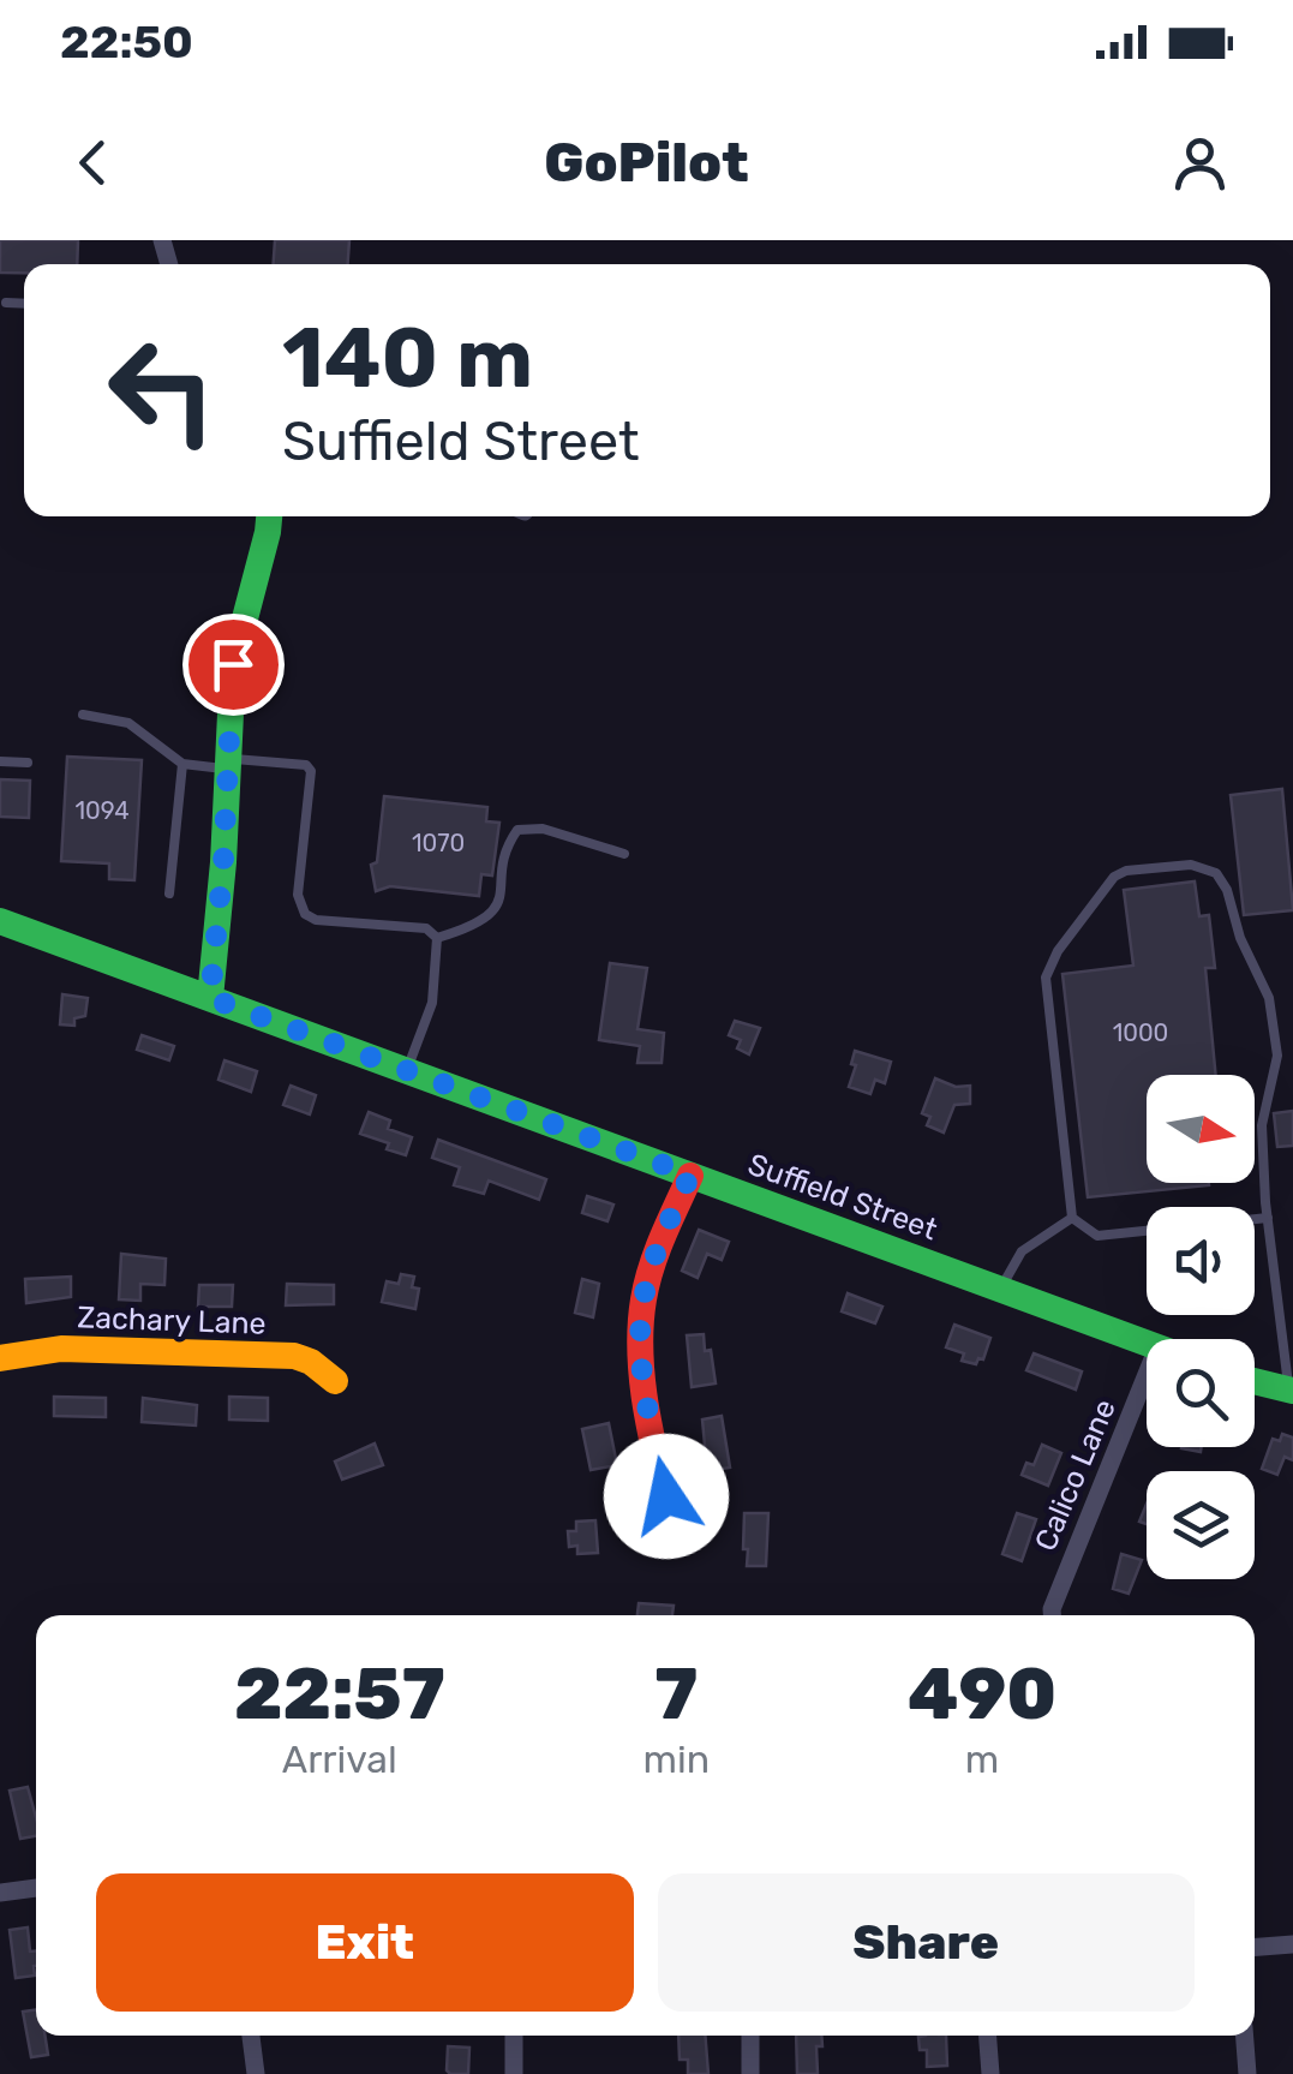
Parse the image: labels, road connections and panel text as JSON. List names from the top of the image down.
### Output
{
  "streets": {
    "main road": ["Suffield Street", "Zachary Lane"],
    "street": ["Calico Lane"]
  },
  "house_numbers": ["1094", "1070", "1000"],
  "north": "right",
  "page": {
    "status": "22:50",
    "header": "GoPilot",
    "turn": ["140 m", "Suffield Street"],
    "eta": [
      "22:57",
      "Arrival",
      "7",
      "min",
      "490",
      "m"
    ],
    "buttons": ["Exit", "Share"]
  }
}
